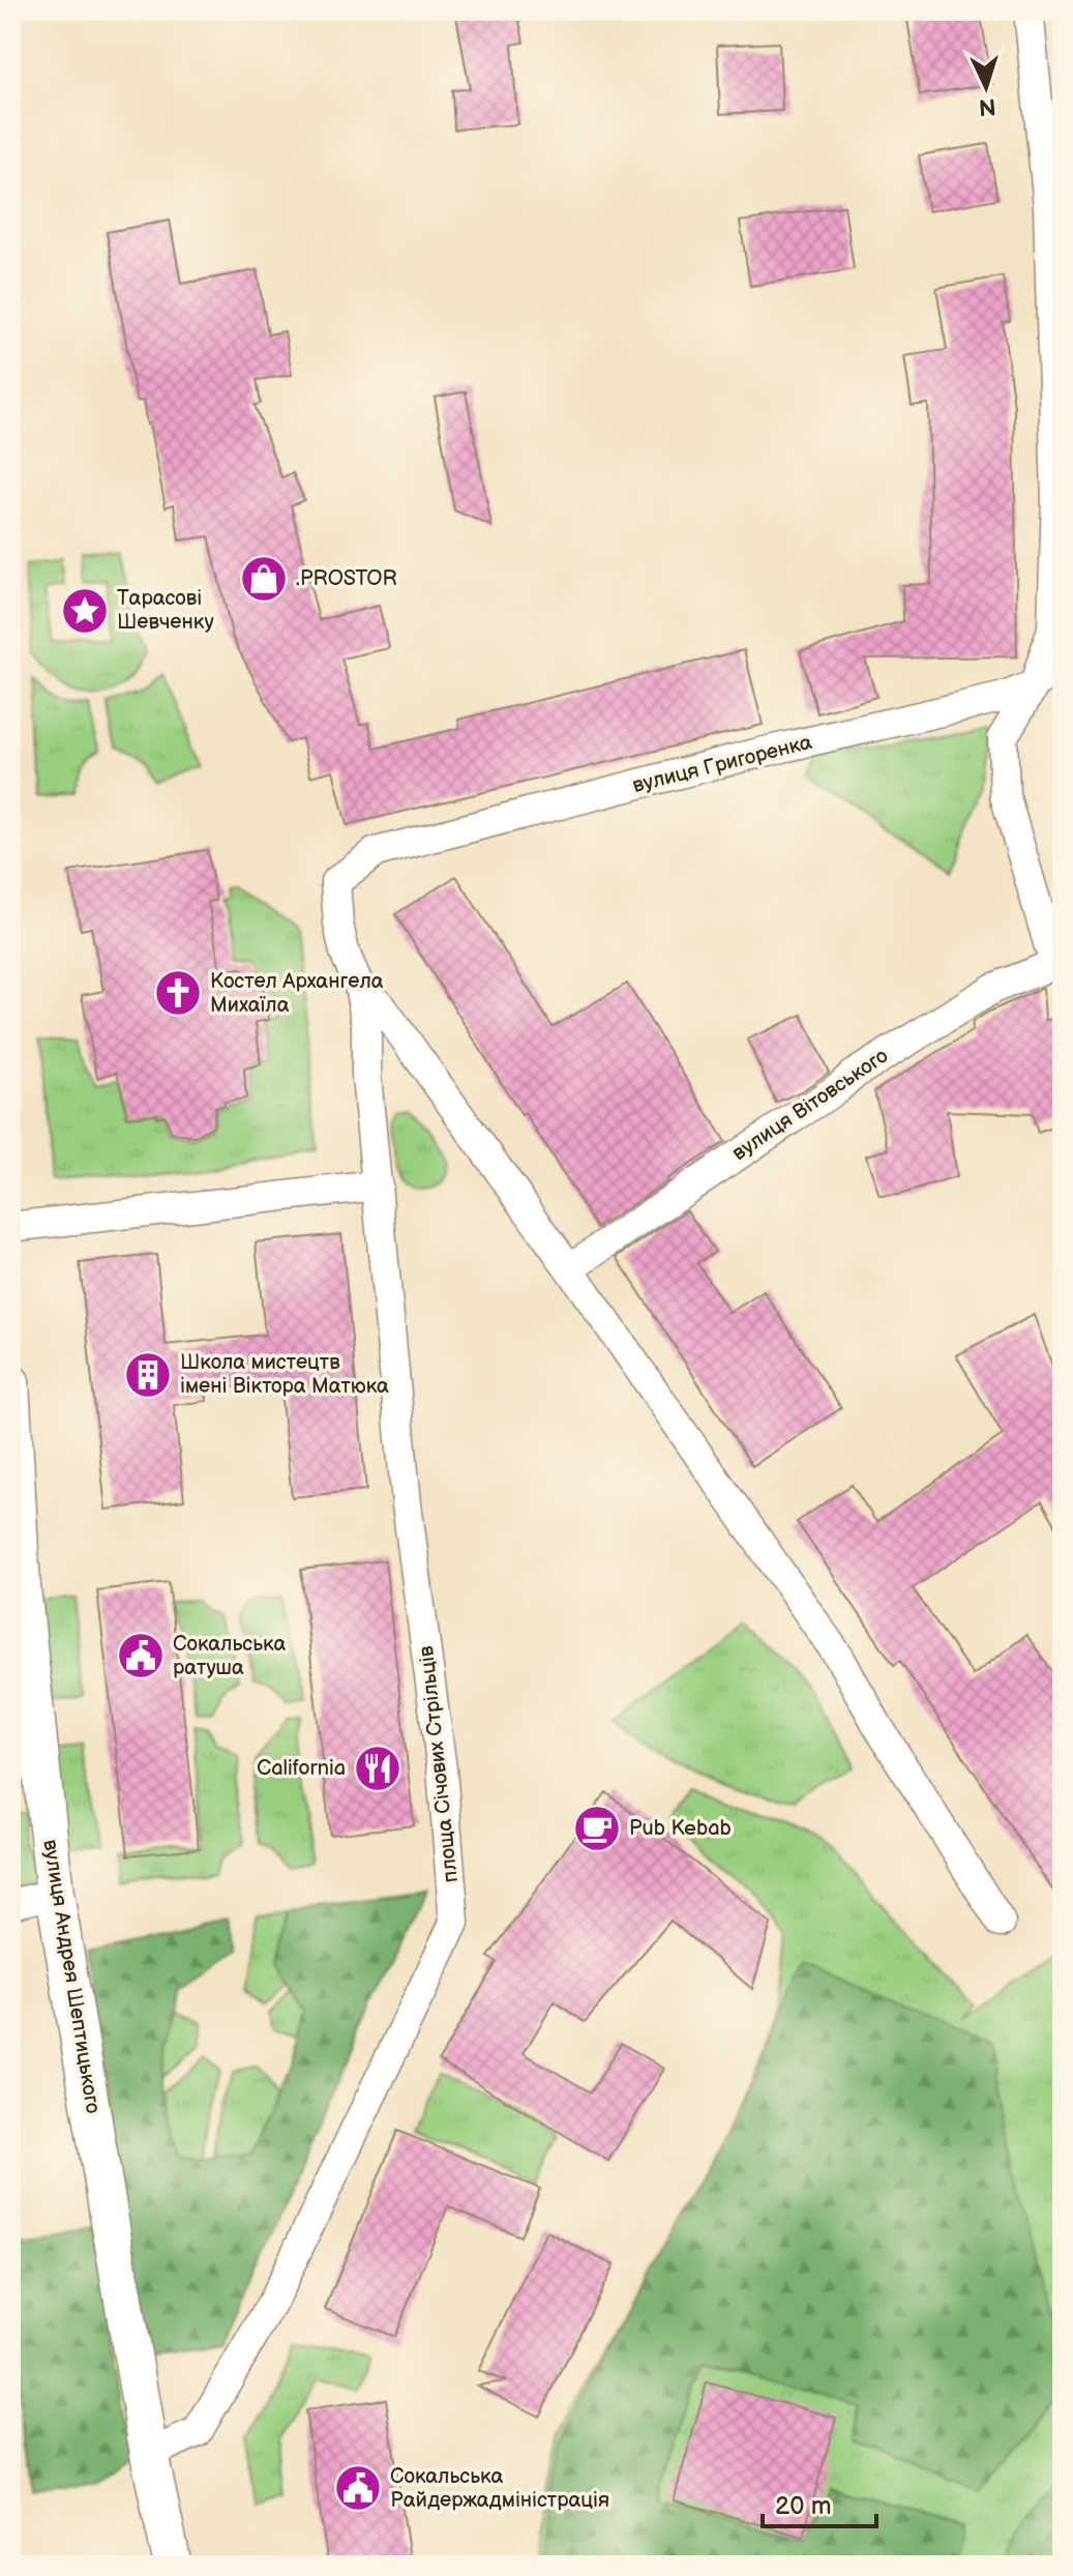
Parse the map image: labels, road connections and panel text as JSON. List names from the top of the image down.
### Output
{
  "streets": {
    "street": [
      "вулиця Григоренка",
      "вулиця Вітовського",
      "площа Січових Стрільців",
      "вулиця Андрея Шептицького"
    ]
  },
  "crossings": [
    ["вулиця Григоренка", "площа Січових Стрільців"],
    ["вулиця Вітовського", "площа Січових Стрільців"],
    ["площа Січових Стрільців", "вулиця Андрея Шептицького"]
  ],
  "places": {
    "shop": [".PROSTOR"],
    "place": ["Тарасові Шевченку"],
    "church": ["Костел Архангела Михаїла"],
    "building": ["Школа мистецтв імені Віктора Матюка"],
    "public building": ["Сокальська ратуша", "Сокальська Райдержадміністрація"],
    "restaurant": ["California"],
    "cafe": ["Pub Kebab"]
  },
  "scale_bar": "20 m",
  "north": "bottom"
}
